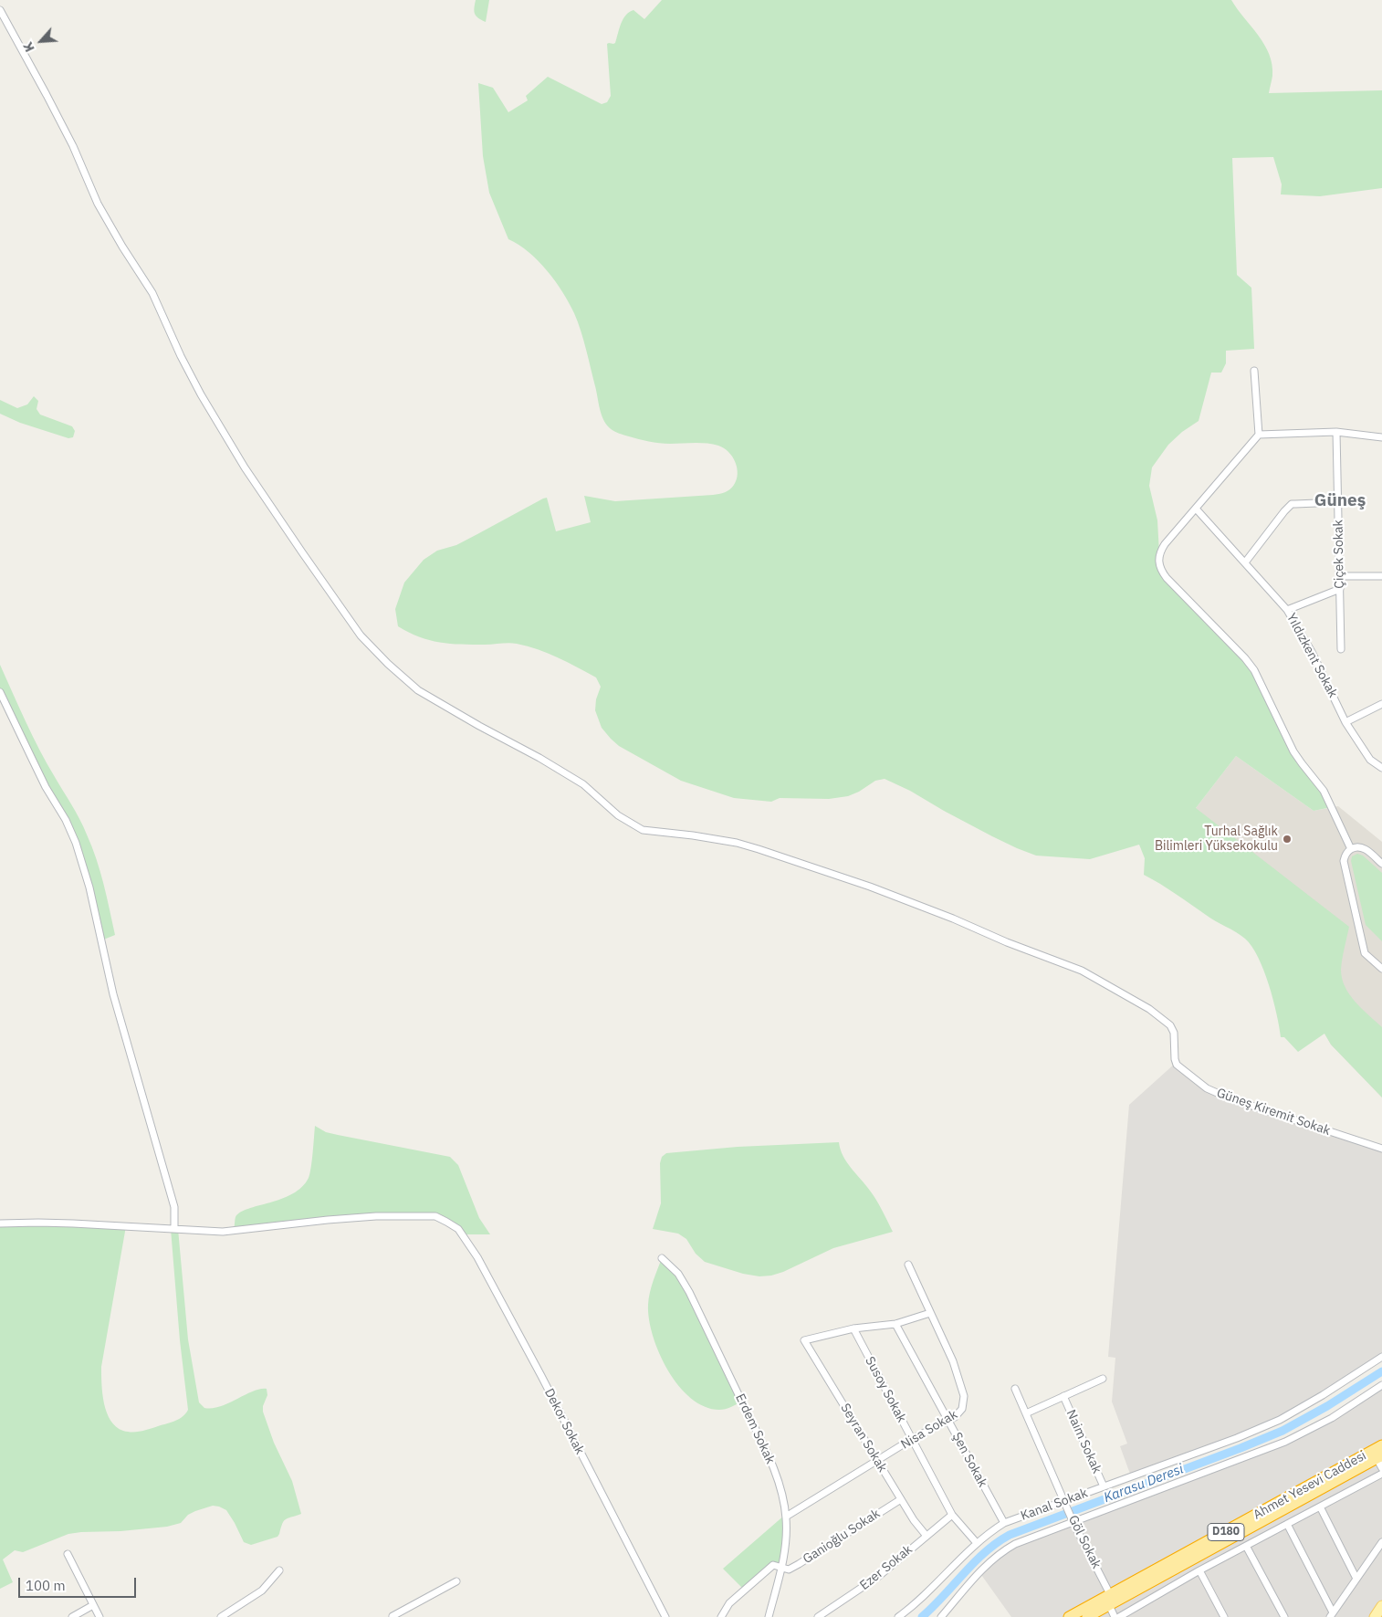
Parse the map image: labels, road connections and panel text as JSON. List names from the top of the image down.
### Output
{
  "streets": {
    "highway": ["Ahmet Yesevi Caddesi", "D180"],
    "street": [
      "Çiçek Sokak",
      "Yıldızkent Sokak",
      "Güneş Kiremit Sokak",
      "Susoy Sokak",
      "Dekor Sokak",
      "Erdem Sokak",
      "Nisa Sokak",
      "Seyran Sokak",
      "Naim Sokak",
      "Şen Sokak",
      "Kanal Sokak",
      "Ganioğlu Sokak",
      "Göl Sokak",
      "Ezer Sokak"
    ]
  },
  "crossings": [
    ["Susoy Sokak", "Nisa Sokak"],
    ["Susoy Sokak", "Seyran Sokak"],
    ["Susoy Sokak", "Kanal Sokak"],
    ["Susoy Sokak", "Ezer Sokak"],
    ["Erdem Sokak", "Nisa Sokak"],
    ["Erdem Sokak", "Ganioğlu Sokak"],
    ["Nisa Sokak", "Seyran Sokak"],
    ["Nisa Sokak", "Şen Sokak"],
    ["Seyran Sokak", "Ganioğlu Sokak"],
    ["Seyran Sokak", "Ezer Sokak"],
    ["Naim Sokak", "Kanal Sokak"],
    ["Şen Sokak", "Kanal Sokak"],
    ["Ahmet Yesevi Caddesi", "Göl Sokak"],
    ["Kanal Sokak", "Göl Sokak"]
  ],
  "districts": ["Güneş"],
  "water": ["Karasu Deresi"],
  "places": ["Turhal Sağlık Bilimleri Yüksekokulu"],
  "scale_bar": "100 m",
  "north": "bottom left"
}
